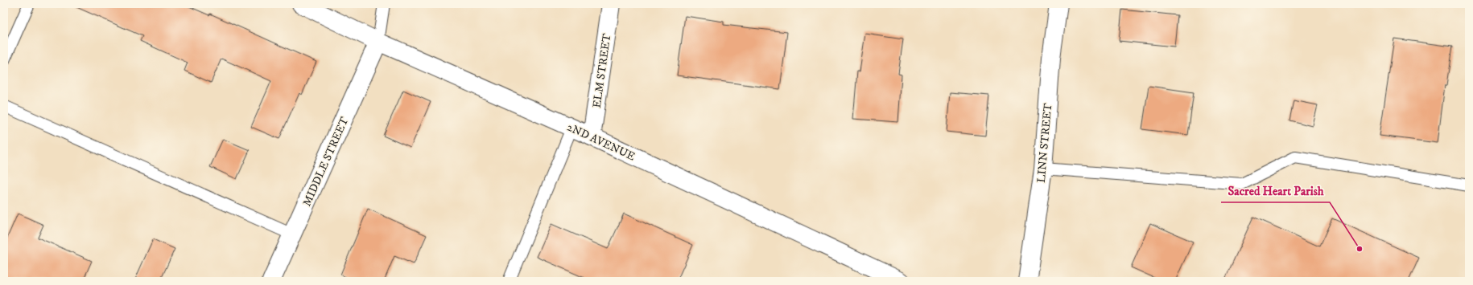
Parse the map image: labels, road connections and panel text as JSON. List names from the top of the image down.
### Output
{
  "streets": {
    "street": [
      "ELM STREET",
      "2ND AVENUE",
      "LINN STREET",
      "MIDDLE STREET"
    ]
  },
  "crossings": [
    ["ELM STREET", "2ND AVENUE"],
    ["2ND AVENUE", "MIDDLE STREET"]
  ],
  "places": ["Sacred Heart Parish"]
}
